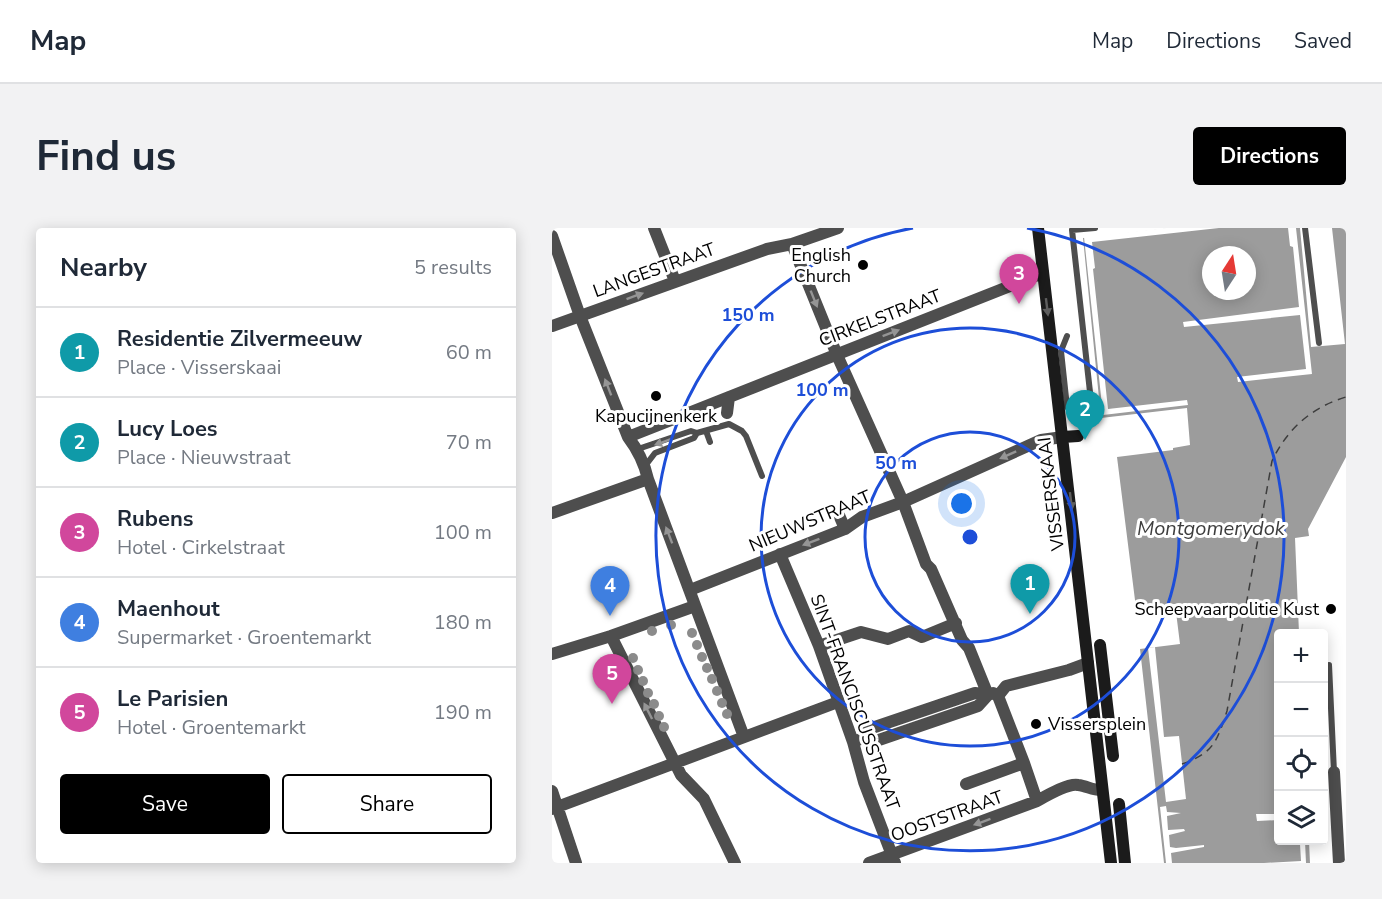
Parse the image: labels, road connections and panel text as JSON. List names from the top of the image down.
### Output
{
  "streets": {
    "street": [
      "LANGESTRAAT",
      "CIRKELSTRAAT",
      "VISSERSKAAI",
      "NIEUWSTRAAT",
      "SINT-FRANCISCUSSTRAAT",
      "OOSTSTRAAT"
    ]
  },
  "crossings": [
    ["CIRKELSTRAAT", "VISSERSKAAI"],
    ["VISSERSKAAI", "NIEUWSTRAAT"],
    ["NIEUWSTRAAT", "SINT-FRANCISCUSSTRAAT"],
    ["SINT-FRANCISCUSSTRAAT", "OOSTSTRAAT"]
  ],
  "one_way": ["CIRKELSTRAAT", "VISSERSKAAI", "NIEUWSTRAAT"],
  "water": ["Montgomerydok"],
  "places": [
    "English Church",
    "Kapucijnenkerk",
    "Scheepvaarpolitie Kust",
    "Vissersplein"
  ],
  "north": "top",
  "page": {
    "header": "Map",
    "nav": ["Map", "Directions", "Saved"],
    "buttons": [
      "Directions",
      ["Save", "Share"]
    ],
    "title": "Find us",
    "heading": ["Nearby", "5 results"],
    "pins": [
      "3",
      "2",
      "1",
      "4",
      "5"
    ],
    "list": [
      {
        "mark": "1",
        "name": "Residentie Zilvermeeuw",
        "note": "Place · Visserskaai",
        "value": "60 m"
      },
      {
        "mark": "2",
        "name": "Lucy Loes",
        "note": "Place · Nieuwstraat",
        "value": "70 m"
      },
      {
        "mark": "3",
        "name": "Rubens",
        "note": "Hotel · Cirkelstraat",
        "value": "100 m"
      },
      {
        "mark": "4",
        "name": "Maenhout",
        "note": "Supermarket · Groentemarkt",
        "value": "180 m"
      },
      {
        "mark": "5",
        "name": "Le Parisien",
        "note": "Hotel · Groentemarkt",
        "value": "190 m"
      }
    ],
    "map_buttons": ["+", "−"]
  },
  "rings": ["150 m", "100 m", "50 m"]
}
